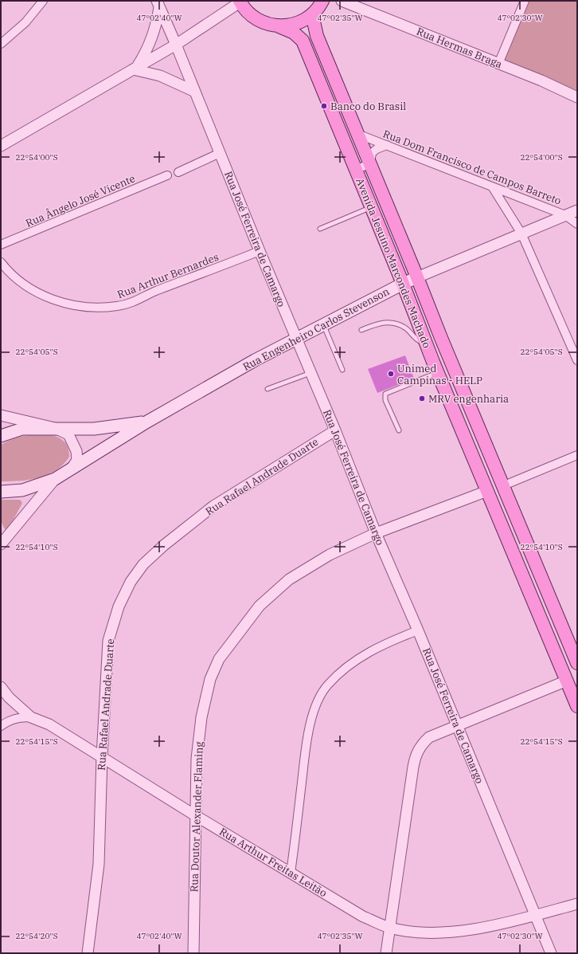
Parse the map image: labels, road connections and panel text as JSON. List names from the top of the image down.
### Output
{
  "streets": {
    "main road": ["Avenida Jesuíno Marcondes Machado", "Rua Engenheiro Carlos Stevenson"],
    "street": [
      "Rua Hermas Braga",
      "Rua Dom Francisco de Campos Barreto",
      "Rua Ângelo José Vicente",
      "Rua José Ferreira de Camargo",
      "Rua Arthur Bernardes",
      "Rua Rafael Andrade Duarte",
      "Rua Doutor Alexander Flaming",
      "Rua Arthur Freitas Leitão"
    ]
  },
  "crossings": [
    ["Rua Dom Francisco de Campos Barreto", "Avenida Jesuíno Marcondes Machado"],
    ["Rua Dom Francisco de Campos Barreto", "Rua Engenheiro Carlos Stevenson"],
    ["Rua José Ferreira de Camargo", "Rua Arthur Bernardes"],
    ["Rua José Ferreira de Camargo", "Rua Engenheiro Carlos Stevenson"],
    ["Rua José Ferreira de Camargo", "Rua Rafael Andrade Duarte"],
    ["Rua José Ferreira de Camargo", "Rua Doutor Alexander Flaming"],
    ["Rua José Ferreira de Camargo", "Rua Arthur Freitas Leitão"],
    ["Avenida Jesuíno Marcondes Machado", "Rua Engenheiro Carlos Stevenson"],
    ["Avenida Jesuíno Marcondes Machado", "Rua Doutor Alexander Flaming"],
    ["Rua Rafael Andrade Duarte", "Rua Arthur Freitas Leitão"],
    ["Rua Doutor Alexander Flaming", "Rua Arthur Freitas Leitão"]
  ],
  "places": ["Banco do Brasil", "Unimed Campinas - HELP", "MRV engenharia"],
  "coordinates": [
    "47°02'40\"W",
    "47°02'35\"W",
    "47°02'30\"W",
    "22°54'00\"S",
    "22°54'05\"S",
    "22°54'10\"S",
    "22°54'15\"S",
    "22°54'20\"S"
  ]
}
